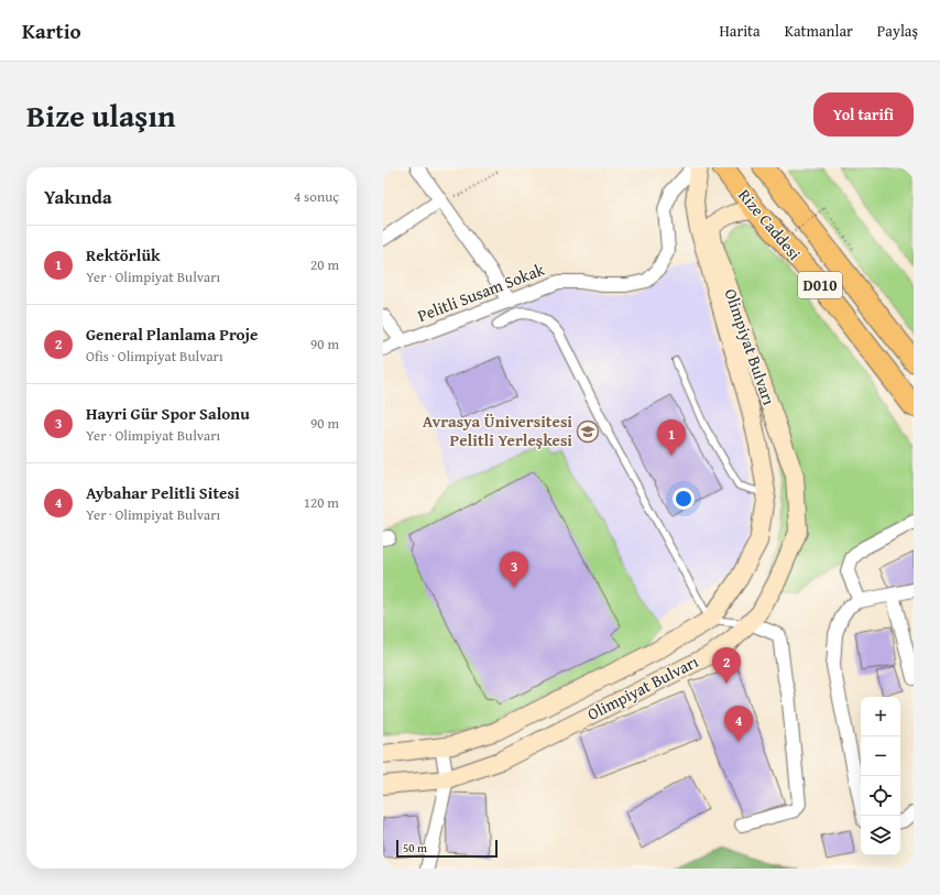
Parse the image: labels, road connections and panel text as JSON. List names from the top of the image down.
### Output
{
  "streets": {
    "highway": ["Rize Caddesi", "D010"],
    "main road": ["Olimpiyat Bulvarı"],
    "street": ["Pelitli Susam Sokak"]
  },
  "crossings": [
    ["Rize Caddesi", "Olimpiyat Bulvarı"]
  ],
  "places": {
    "school or university": ["Avrasya Üniversitesi Pelitli Yerleşkesi"]
  },
  "scale_bar": "50 m",
  "page": {
    "header": "Kartio",
    "nav": ["Harita", "Katmanlar", "Paylaş"],
    "title": "Bize ulaşın",
    "buttons": "Yol tarifi",
    "heading": ["Yakında", "4 sonuç"],
    "list": [
      {
        "mark": "1",
        "name": "Rektörlük",
        "note": "Yer · Olimpiyat Bulvarı",
        "value": "20 m"
      },
      {
        "mark": "2",
        "name": "General Planlama Proje",
        "note": "Ofis · Olimpiyat Bulvarı",
        "value": "90 m"
      },
      {
        "mark": "3",
        "name": "Hayri Gür Spor Salonu",
        "note": "Yer · Olimpiyat Bulvarı",
        "value": "90 m"
      },
      {
        "mark": "4",
        "name": "Aybahar Pelitli Sitesi",
        "note": "Yer · Olimpiyat Bulvarı",
        "value": "120 m"
      }
    ],
    "pins": [
      "1",
      "3",
      "2",
      "4"
    ],
    "map_buttons": ["+", "−"],
    "scale": "50 m"
  }
}
